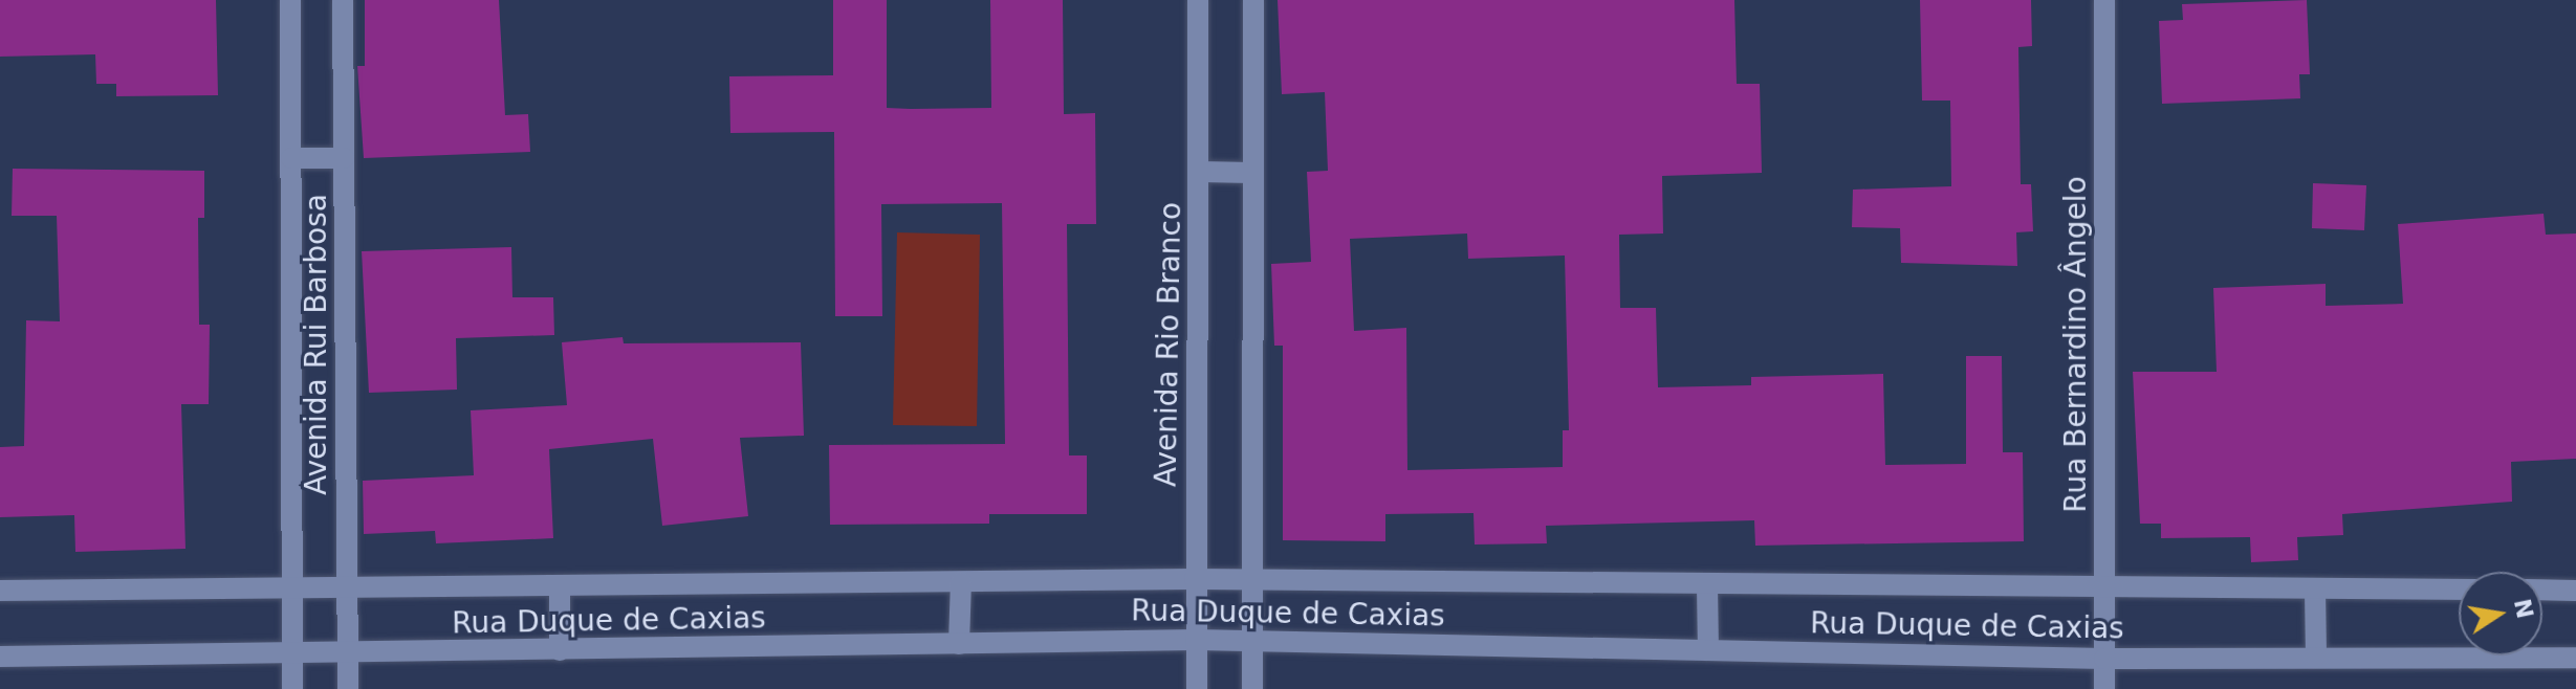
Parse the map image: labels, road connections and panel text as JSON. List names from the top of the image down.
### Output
{
  "streets": {
    "street": [
      "Avenida Rui Barbosa",
      "Avenida Rio Branco",
      "Rua Bernardino Ângelo",
      "Rua Duque de Caxias"
    ]
  },
  "crossings": [
    ["Avenida Rui Barbosa", "Rua Duque de Caxias"],
    ["Avenida Rio Branco", "Rua Duque de Caxias"],
    ["Rua Bernardino Ângelo", "Rua Duque de Caxias"]
  ],
  "north": "right"
}
